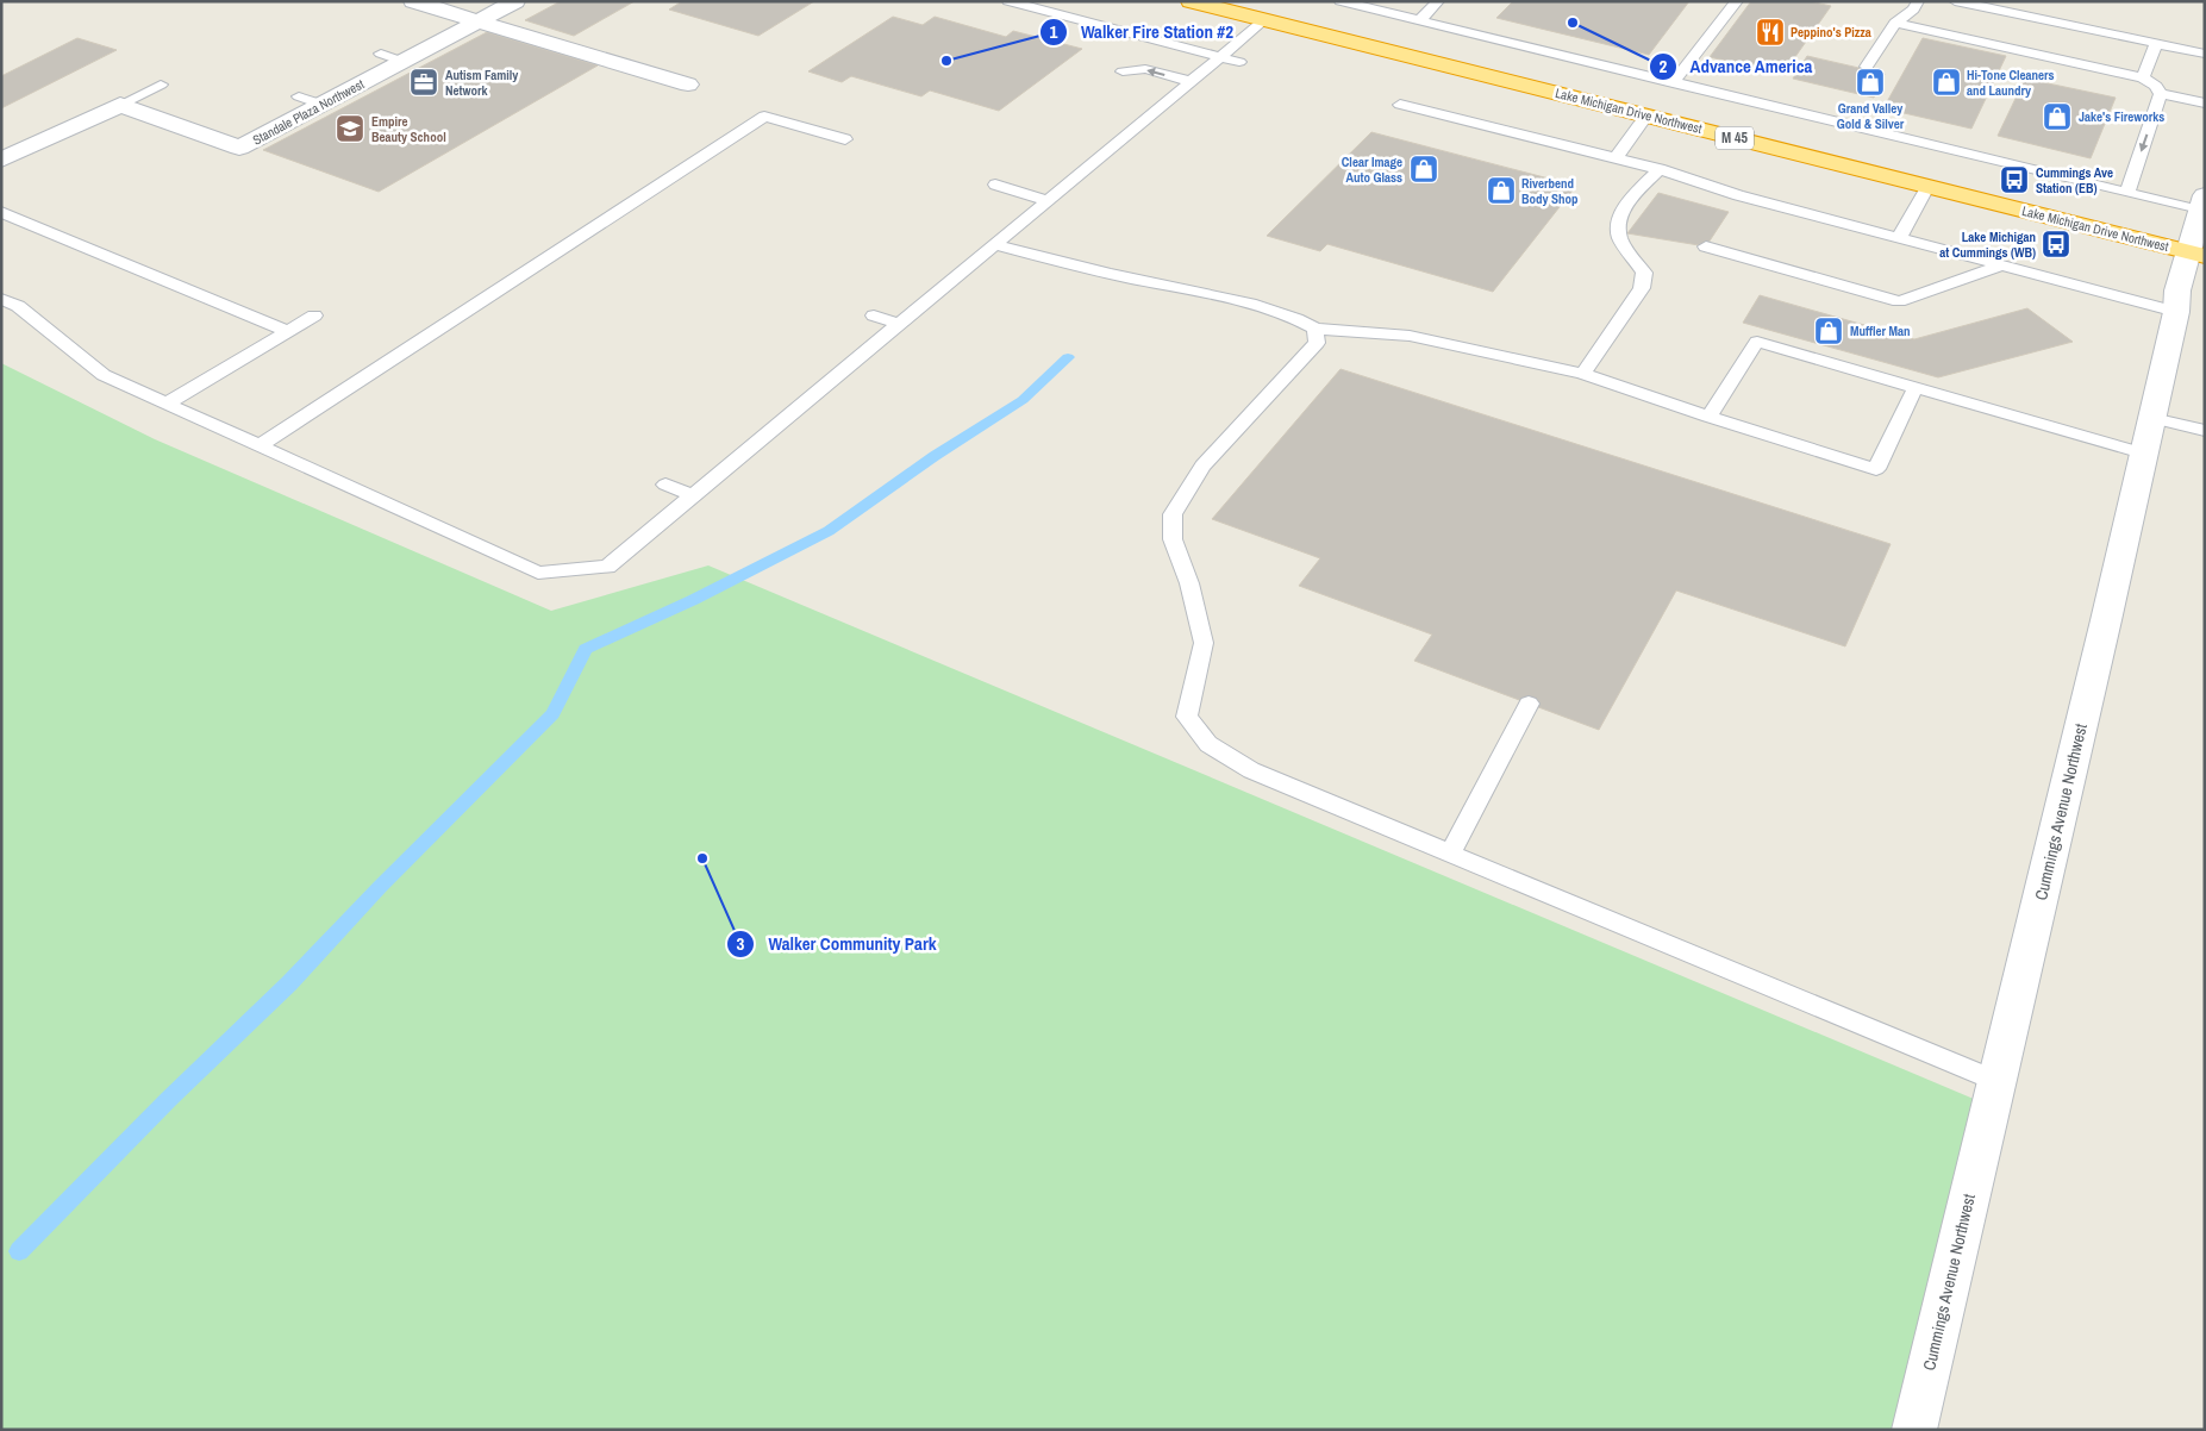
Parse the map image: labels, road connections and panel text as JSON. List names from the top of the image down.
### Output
{
  "streets": {
    "highway": ["Lake Michigan Drive Northwest", "M 45"],
    "street": ["Standale Plaza Northwest", "Cummings Avenue Northwest"]
  },
  "crossings": [
    ["Lake Michigan Drive Northwest", "Cummings Avenue Northwest"]
  ],
  "places": {
    "other": ["Advance America", "Walker Fire Station #2", "Walker Community Park"],
    "restaurant": ["Peppino's Pizza"],
    "office": ["Autism Family Network"],
    "shop": [
      "Grand Valley Gold & Silver",
      "Hi-Tone Cleaners and Laundry",
      "Jake's Fireworks",
      "Clear Image Auto Glass",
      "Riverbend Body Shop",
      "Muffler Man"
    ],
    "school or university": ["Empire Beauty School"],
    "bus stop": ["Cummings Ave Station (EB)", "Lake Michigan at Cummings (WB)"]
  }
}
